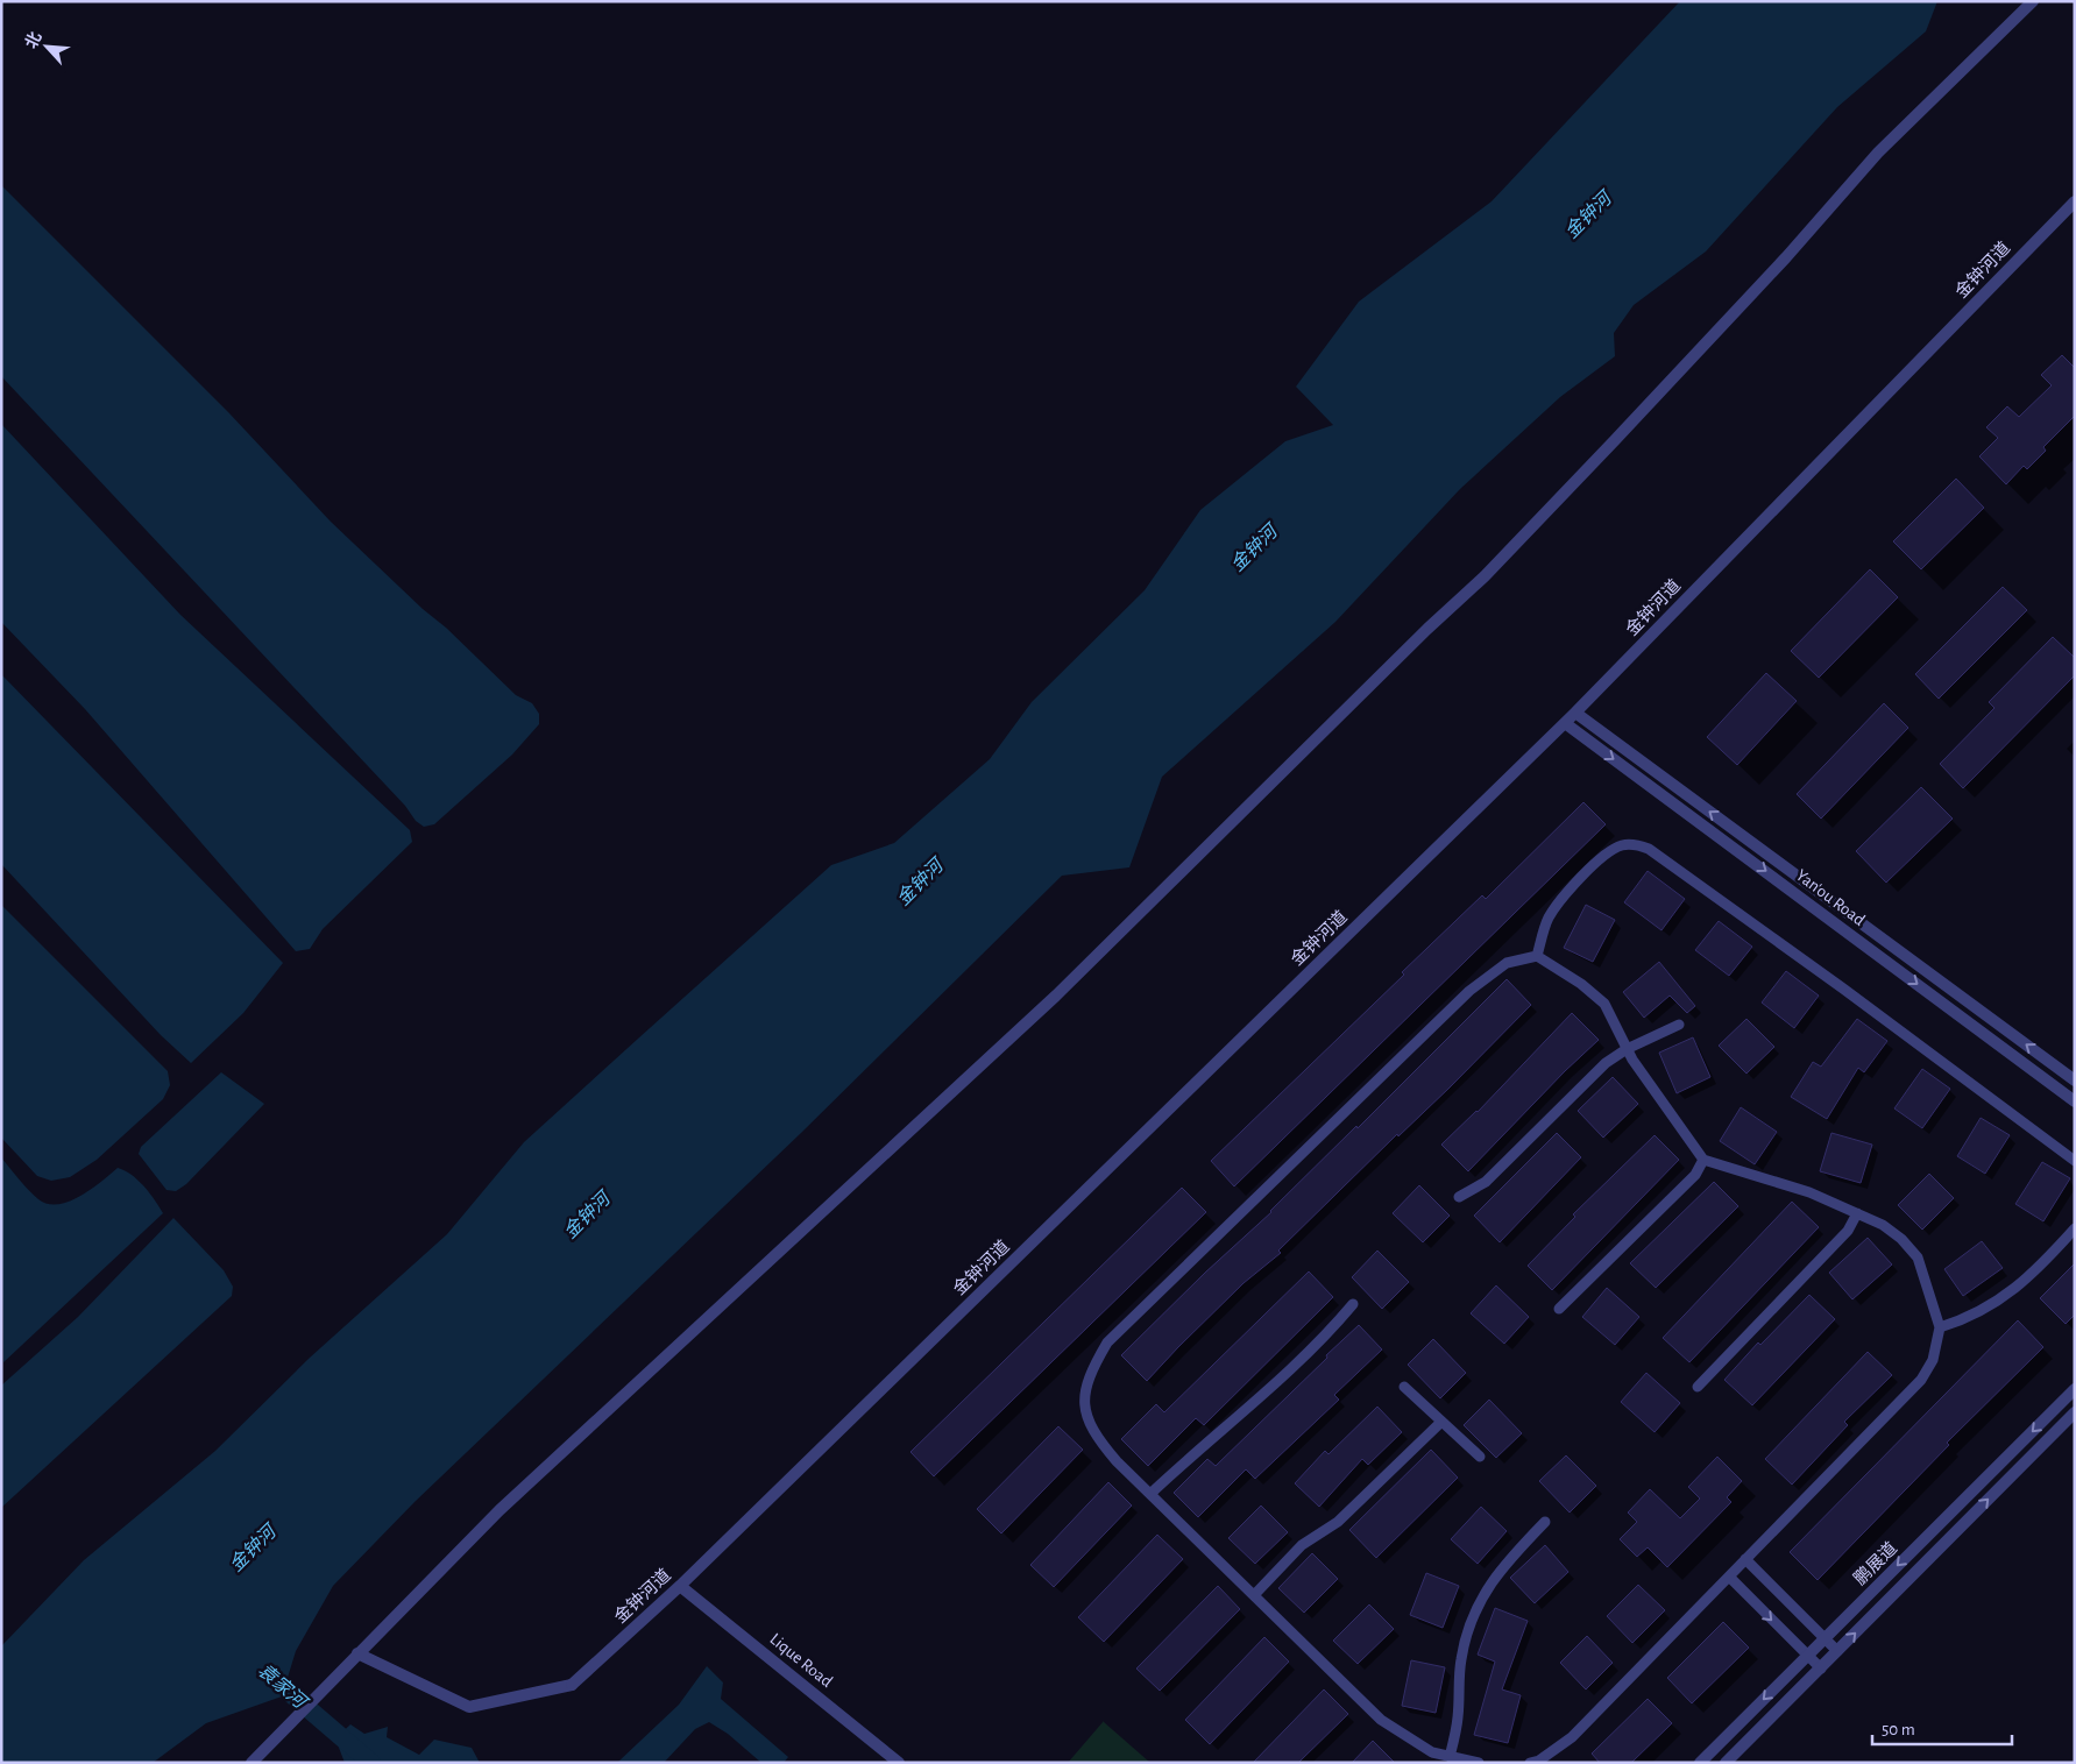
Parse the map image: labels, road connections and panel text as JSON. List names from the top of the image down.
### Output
{
  "streets": {
    "street": [
      "金钟河道",
      "Yan'ou Road",
      "鹏展道",
      "Lique Road"
    ]
  },
  "crossings": [
    ["金钟河道", "Yan'ou Road"],
    ["金钟河道", "Lique Road"]
  ],
  "water": ["金钟河", "袁家河"],
  "scale_bar": "50 m",
  "north": "top left"
}
